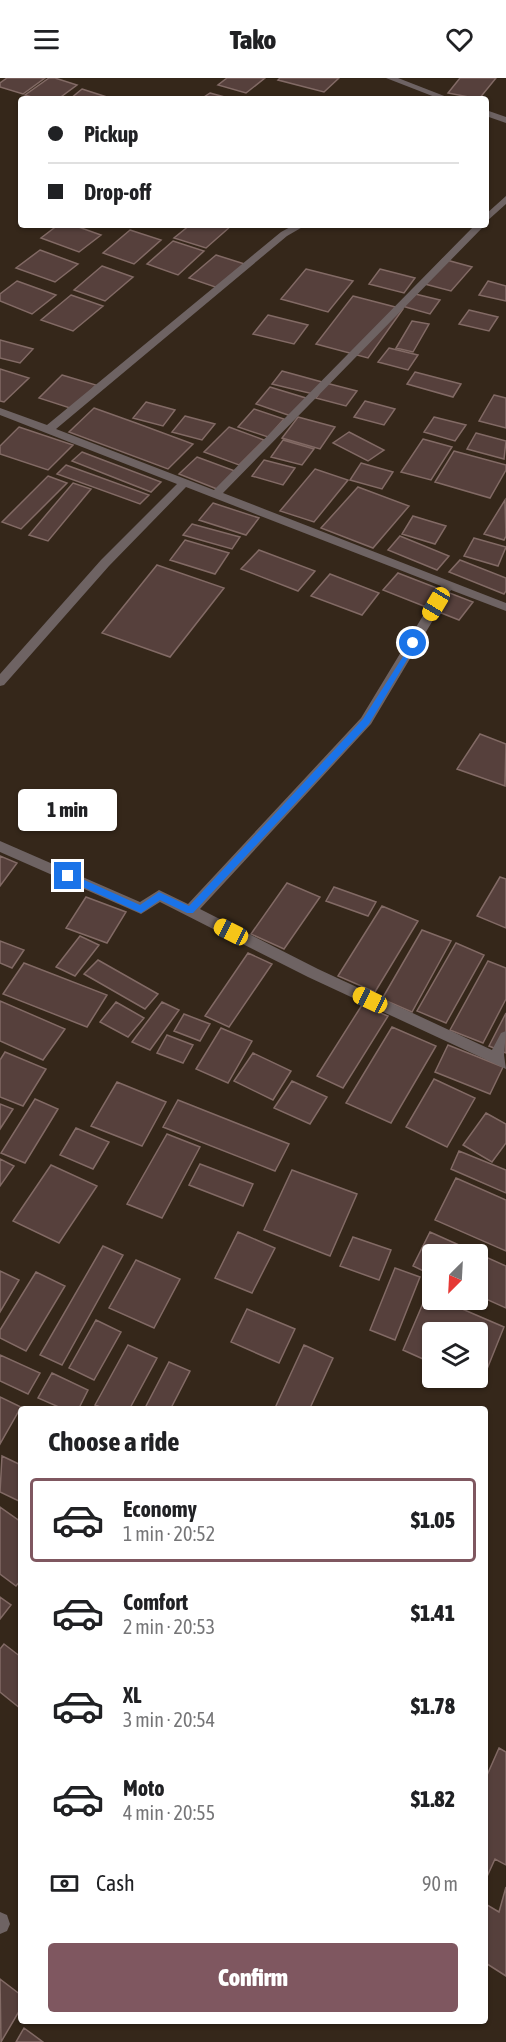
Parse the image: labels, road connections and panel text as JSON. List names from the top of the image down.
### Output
{
  "north": "bottom left",
  "page": {
    "header": "Tako",
    "banner": ["Pickup", "Drop-off"],
    "bubble": "1 min",
    "heading": "Choose a ride",
    "list": [
      {
        "name": "Economy",
        "note": "1 min · 20:52",
        "value": "$1.05"
      },
      {
        "name": "Comfort",
        "note": "2 min · 20:53",
        "value": "$1.41"
      },
      {
        "name": "XL",
        "note": "3 min · 20:54",
        "value": "$1.78"
      },
      {
        "name": "Moto",
        "note": "4 min · 20:55",
        "value": "$1.82"
      }
    ],
    "pay": ["Cash", "90 m"],
    "buttons": "Confirm"
  }
}
